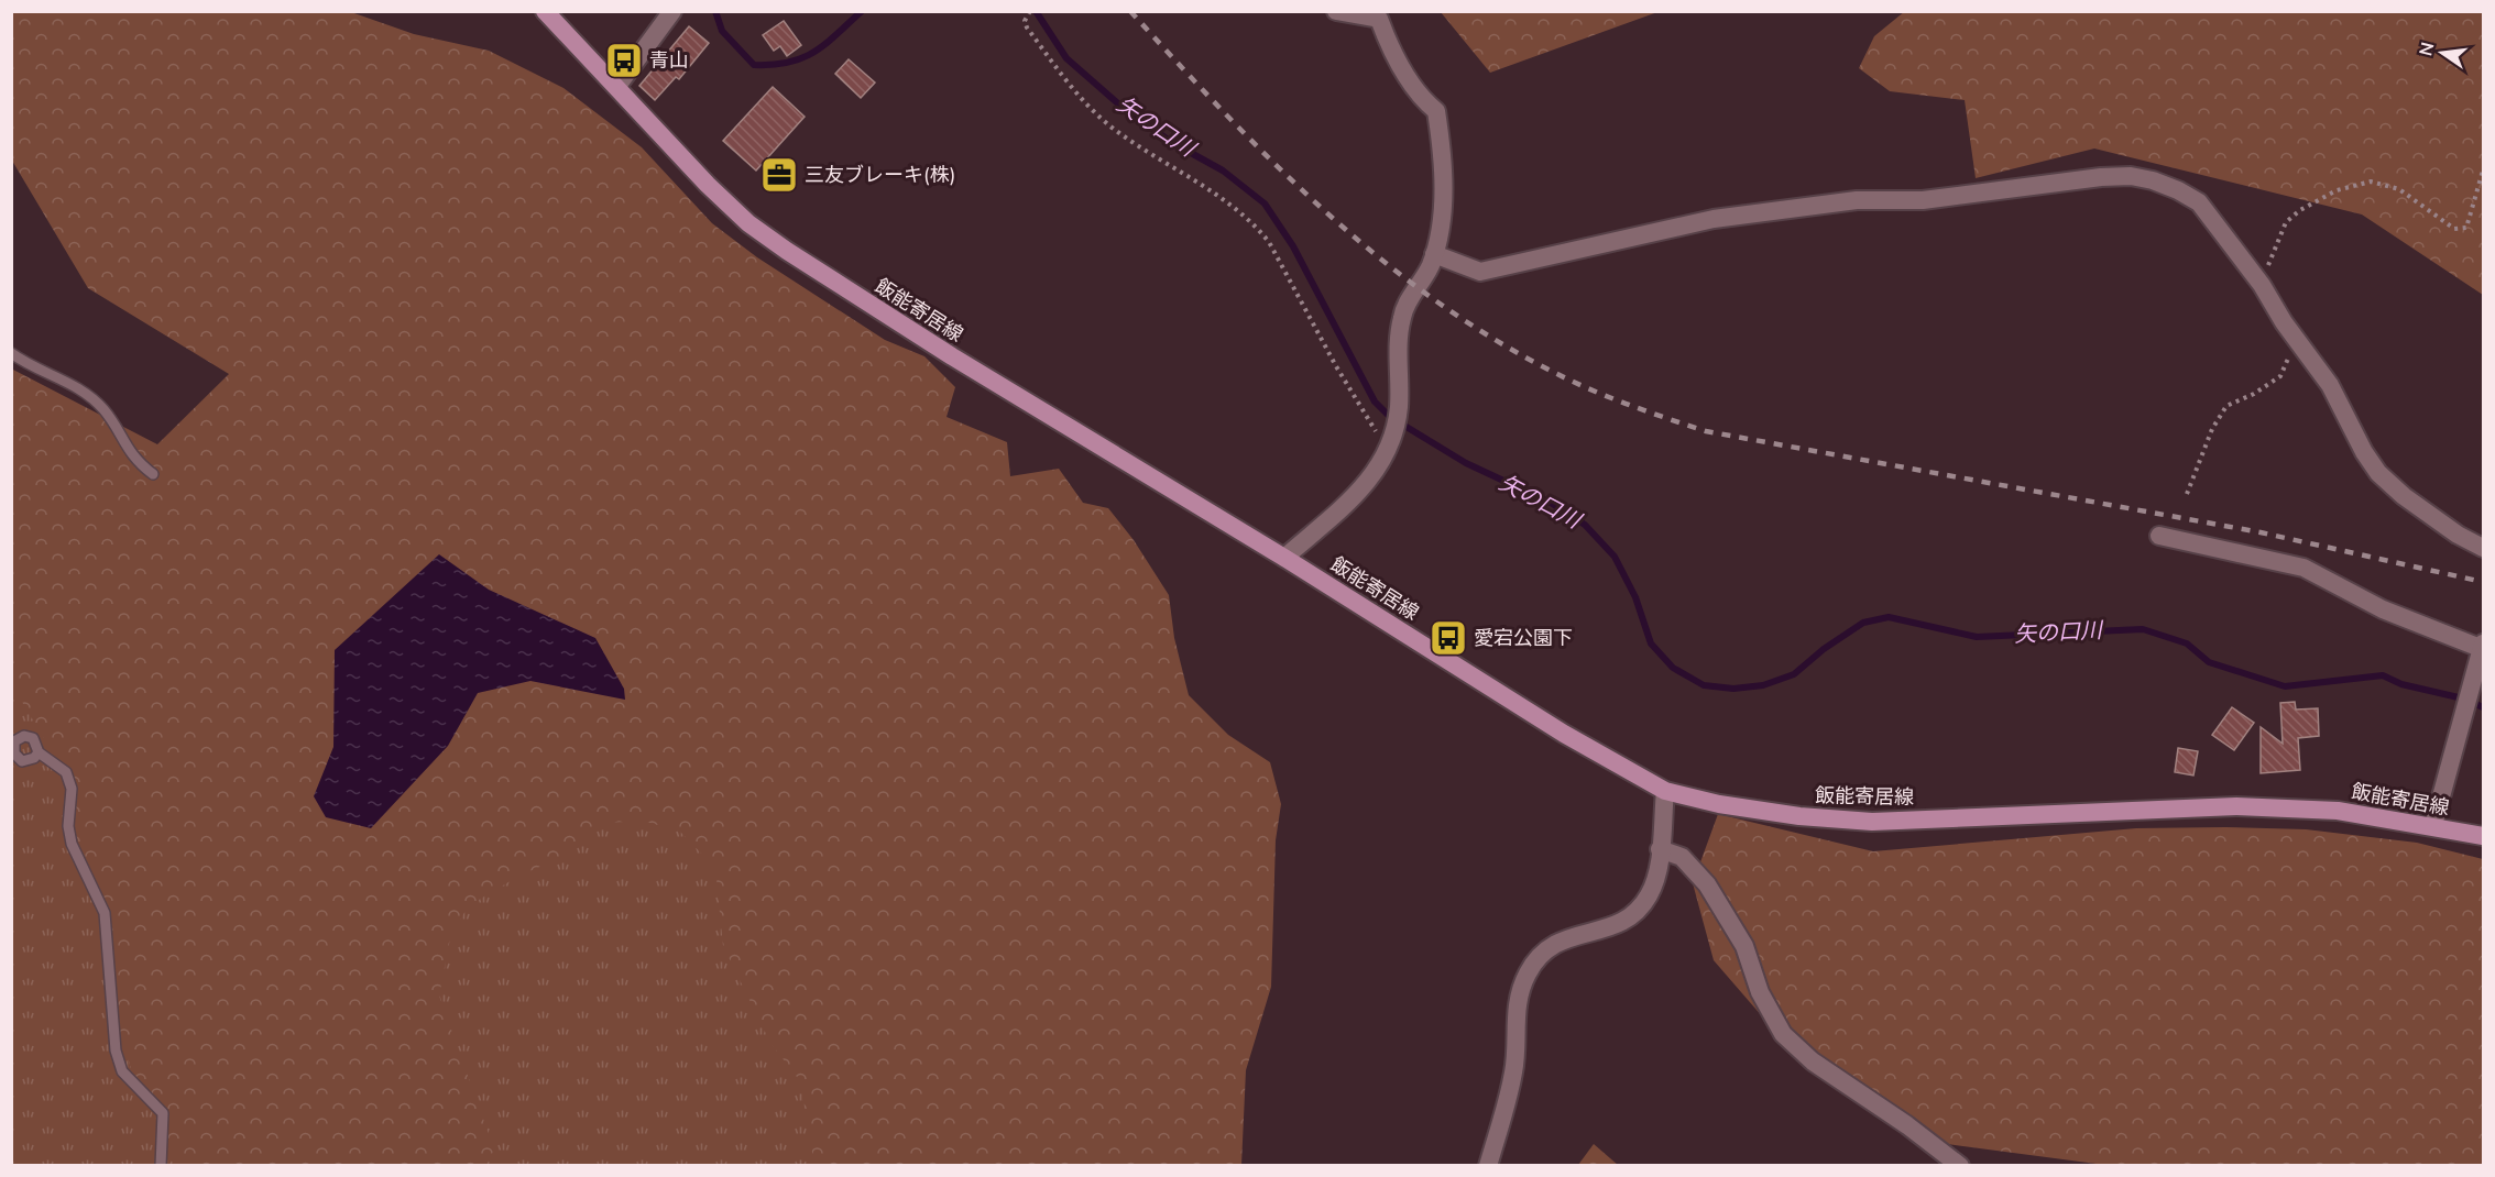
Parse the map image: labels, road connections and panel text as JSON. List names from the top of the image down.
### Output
{
  "streets": {
    "main road": ["飯能寄居線"]
  },
  "water": ["矢の口川"],
  "places": {
    "bus stop": ["青山", "愛宕公園下"],
    "office": ["三友ブレーキ(株)"]
  },
  "north": "left"
}
